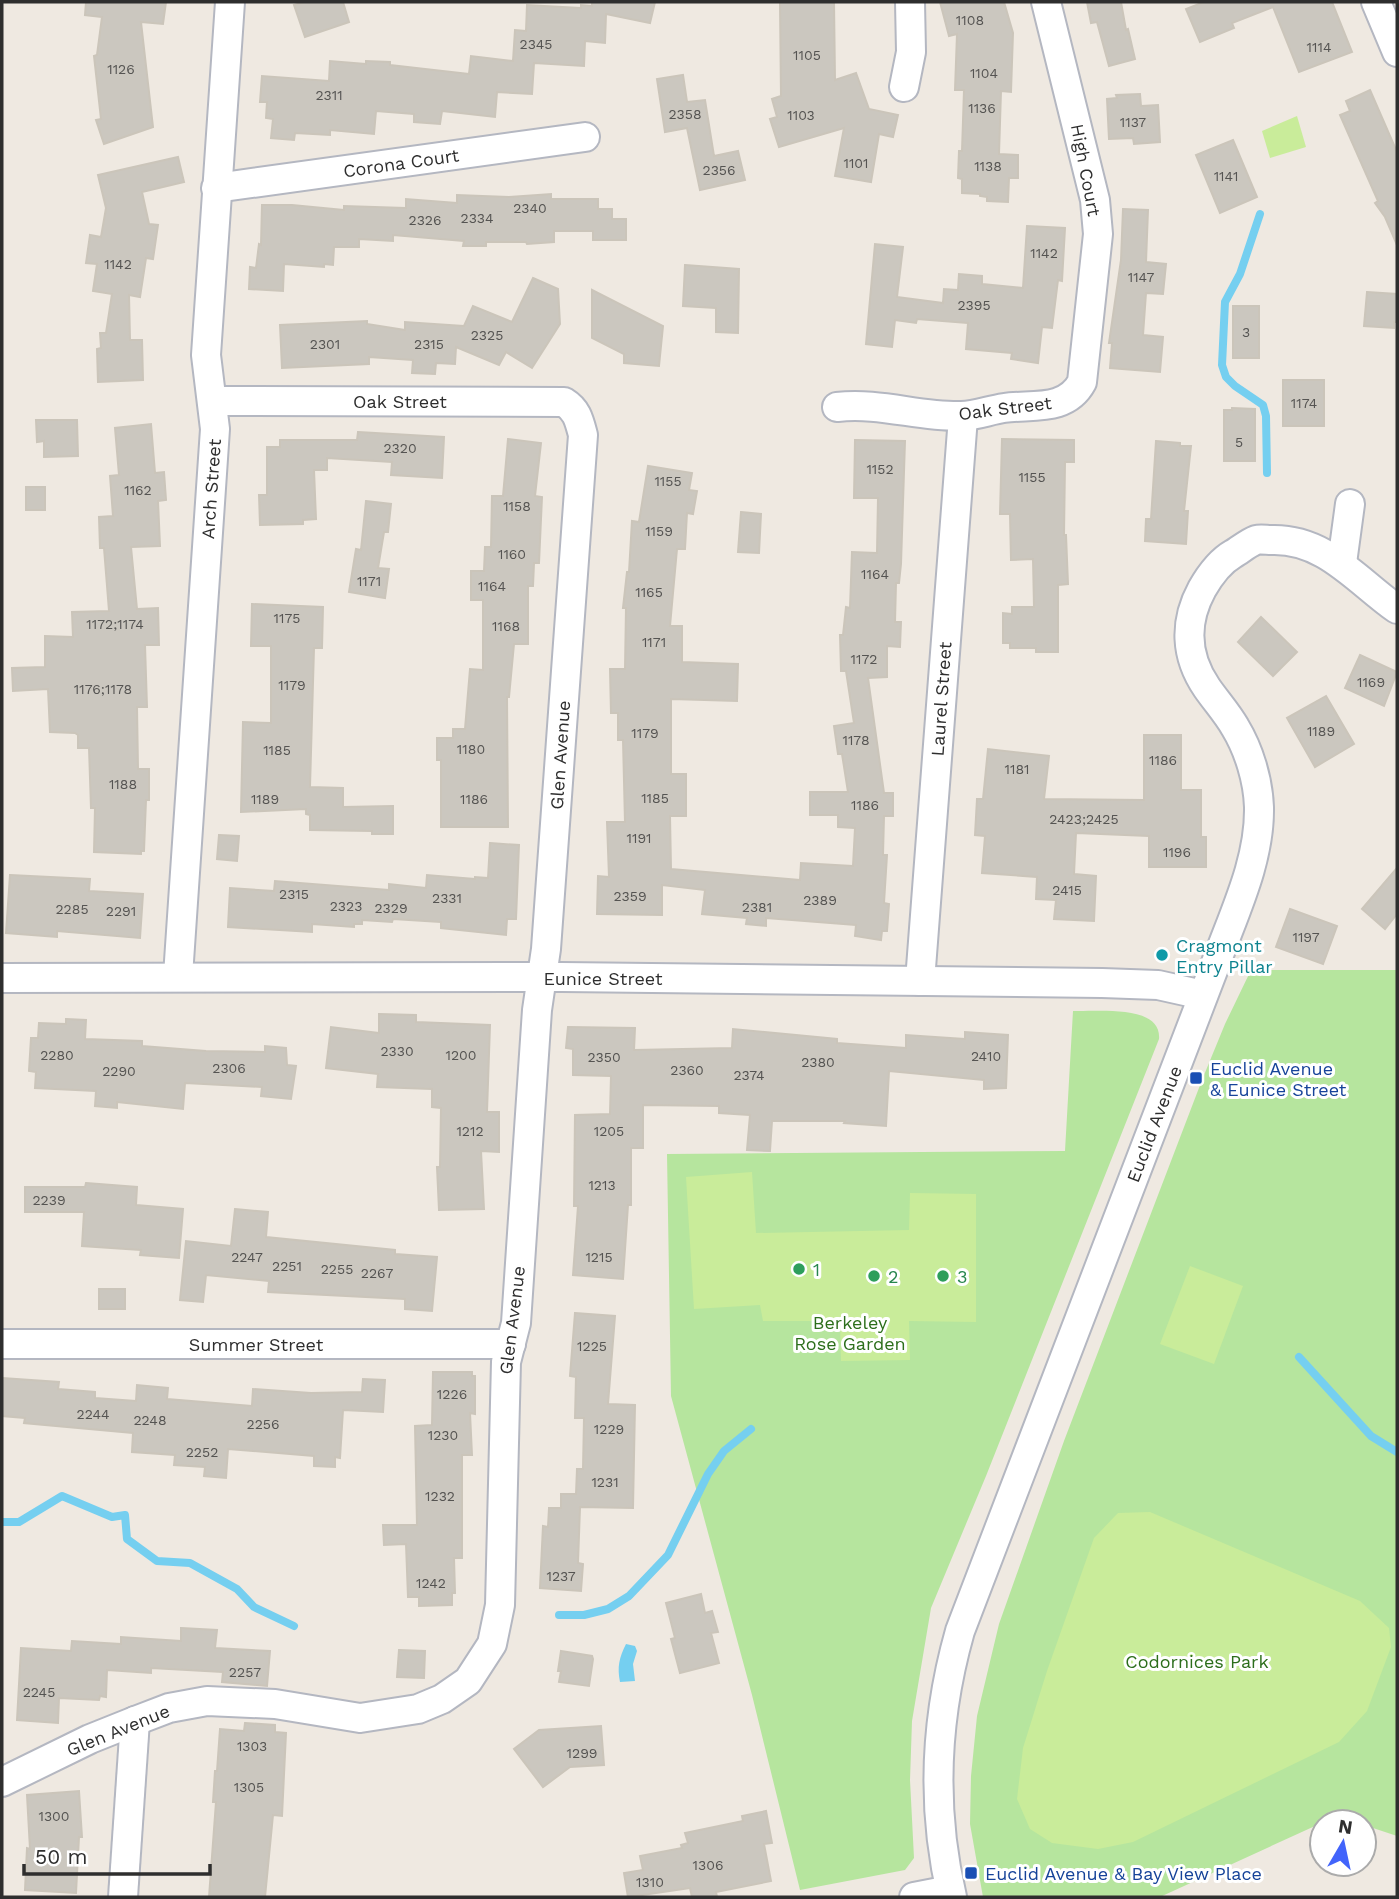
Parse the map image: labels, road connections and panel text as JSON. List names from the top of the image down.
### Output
{
  "streets": {
    "street": [
      "Corona Court",
      "High Court",
      "Oak Street",
      "Arch Street",
      "Laurel Street",
      "Glen Avenue",
      "Eunice Street",
      "Euclid Avenue",
      "Summer Street"
    ]
  },
  "crossings": [
    ["Corona Court", "Arch Street"],
    ["High Court", "Oak Street"],
    ["Oak Street", "Arch Street"],
    ["Oak Street", "Laurel Street"],
    ["Oak Street", "Glen Avenue"],
    ["Arch Street", "Eunice Street"],
    ["Laurel Street", "Eunice Street"],
    ["Glen Avenue", "Eunice Street"],
    ["Glen Avenue", "Summer Street"],
    ["Eunice Street", "Euclid Avenue"]
  ],
  "parks": ["Berkeley Rose Garden", "Codornices Park"],
  "places": {
    "other": [
      "Cragmont Entry Pillar",
      "1",
      "2",
      "3"
    ],
    "transit": ["Euclid Avenue & Eunice Street", "Euclid Avenue & Bay View Place"]
  },
  "house_numbers": [
    "1108",
    "2345",
    "1114",
    "1105",
    "1126",
    "1104",
    "2311",
    "1136",
    "2358",
    "1103",
    "1137",
    "1101",
    "1138",
    "2356",
    "1141",
    "2340",
    "2334",
    "2326",
    "1142",
    "1142",
    "1147",
    "2395",
    "3",
    "2325",
    "2301",
    "2315",
    "1174",
    "5",
    "2320",
    "1152",
    "1155",
    "1155",
    "1162",
    "1158",
    "1159",
    "1160",
    "1164",
    "1171",
    "1164",
    "1165",
    "1175",
    "1172;1174",
    "1168",
    "1171",
    "1172",
    "1169",
    "1179",
    "1176;1178",
    "1189",
    "1179",
    "1178",
    "1180",
    "1185",
    "1186",
    "1181",
    "1188",
    "1185",
    "1189",
    "1186",
    "1186",
    "2423;2425",
    "1191",
    "1196",
    "2415",
    "2315",
    "2359",
    "2331",
    "2389",
    "2323",
    "2381",
    "2329",
    "2285",
    "2291",
    "1197",
    "2330",
    "2280",
    "1200",
    "2410",
    "2350",
    "2380",
    "2306",
    "2360",
    "2290",
    "2374",
    "1212",
    "1205",
    "1213",
    "2239",
    "2247",
    "1215",
    "2251",
    "2255",
    "2267",
    "1225",
    "1226",
    "2244",
    "2248",
    "2256",
    "1229",
    "1230",
    "2252",
    "1231",
    "1232",
    "1237",
    "1242",
    "2257",
    "2245",
    "1303",
    "1299",
    "1305",
    "1300",
    "1306",
    "1310"
  ],
  "scale_bar": "50 m",
  "north": "top"
}
